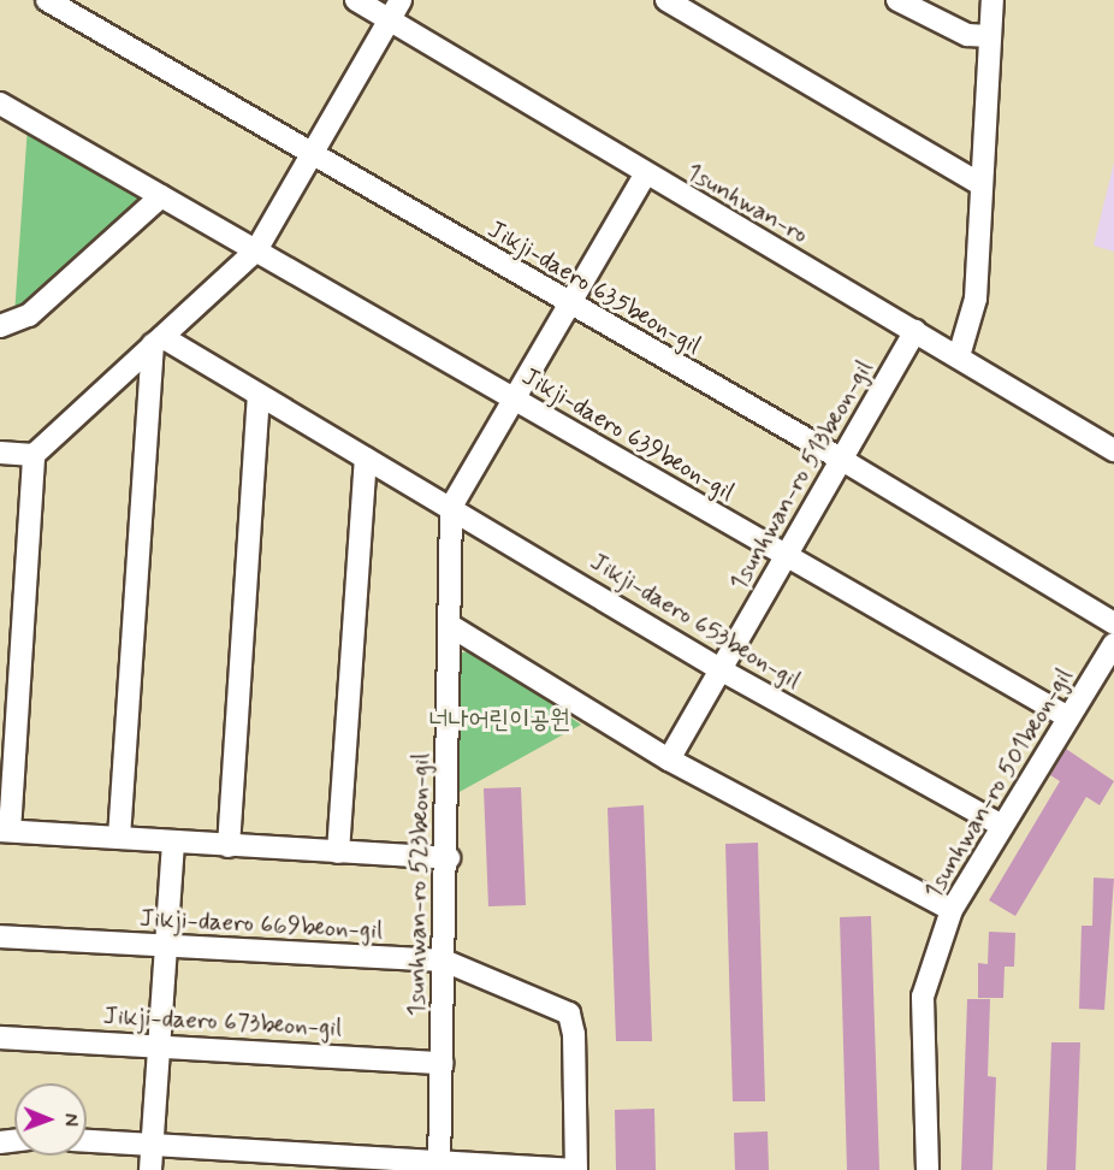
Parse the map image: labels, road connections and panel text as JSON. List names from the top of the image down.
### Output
{
  "streets": {
    "street": [
      "1sunhwan-ro",
      "Jikji-daero 635beon-gil",
      "Jikji-daero 639beon-gil",
      "1sunhwan-ro 513beon-gil",
      "Jikji-daero 653beon-gil",
      "1sunhwan-ro 501beon-gil",
      "1sunhwan-ro 523beon-gil",
      "Jikji-daero 669beon-gil",
      "Jikji-daero 673beon-gil"
    ]
  },
  "crossings": [
    ["1sunhwan-ro", "1sunhwan-ro 513beon-gil"],
    ["1sunhwan-ro", "1sunhwan-ro 523beon-gil"],
    ["Jikji-daero 635beon-gil", "1sunhwan-ro 513beon-gil"],
    ["Jikji-daero 635beon-gil", "1sunhwan-ro 523beon-gil"],
    ["Jikji-daero 639beon-gil", "1sunhwan-ro 513beon-gil"],
    ["Jikji-daero 639beon-gil", "1sunhwan-ro 501beon-gil"],
    ["Jikji-daero 639beon-gil", "1sunhwan-ro 523beon-gil"],
    ["1sunhwan-ro 513beon-gil", "Jikji-daero 653beon-gil"],
    ["Jikji-daero 653beon-gil", "1sunhwan-ro 501beon-gil"],
    ["Jikji-daero 653beon-gil", "1sunhwan-ro 523beon-gil"],
    ["1sunhwan-ro 523beon-gil", "Jikji-daero 669beon-gil"],
    ["1sunhwan-ro 523beon-gil", "Jikji-daero 673beon-gil"]
  ],
  "parks": ["너나어린이공원"],
  "north": "right"
}
